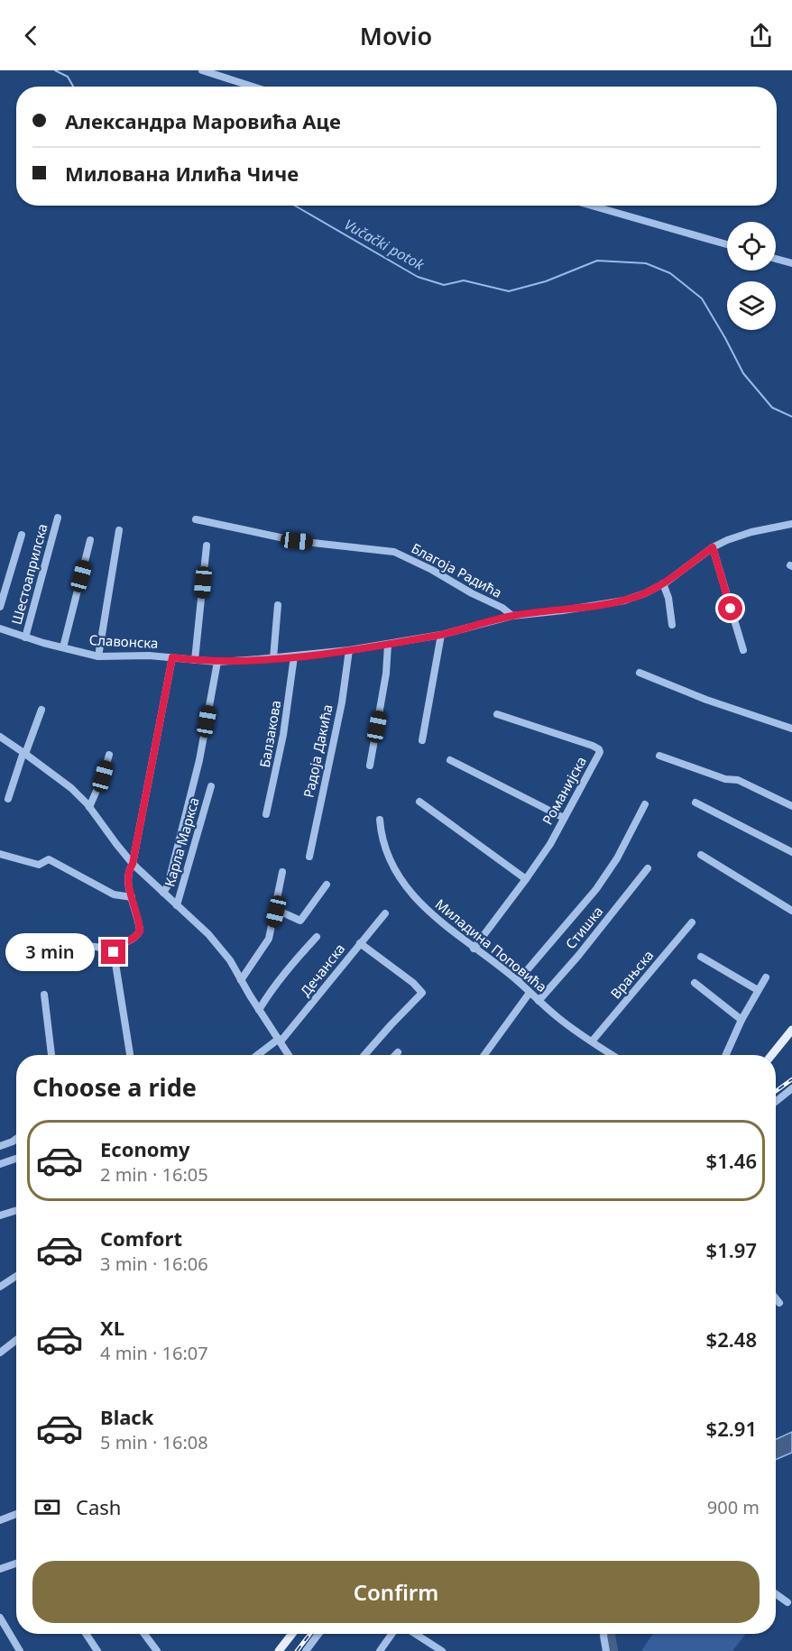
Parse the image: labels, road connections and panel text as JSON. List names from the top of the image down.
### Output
{
  "streets": {
    "street": [
      "Благоја Радића",
      "Шестоаприлска",
      "Славонска",
      "Балзакова",
      "Радоја Дакића",
      "Романијска",
      "Карла Маркса",
      "Стишка",
      "Миладина Поповића",
      "Дечанска",
      "Врањска"
    ]
  },
  "crossings": [
    ["Благоја Радића", "Славонска"],
    ["Шестоаприлска", "Славонска"],
    ["Славонска", "Балзакова"],
    ["Славонска", "Радоја Дакића"],
    ["Романијска", "Миладина Поповића"],
    ["Карла Маркса", "Дечанска"],
    ["Стишка", "Миладина Поповића"],
    ["Миладина Поповића", "Врањска"]
  ],
  "water": ["Vučački potok"],
  "page": {
    "header": "Movio",
    "banner": ["Александра Маровића Аце", "Милована Илића Чиче"],
    "bubble": "3 min",
    "heading": "Choose a ride",
    "list": [
      {
        "name": "Economy",
        "note": "2 min · 16:05",
        "value": "$1.46"
      },
      {
        "name": "Comfort",
        "note": "3 min · 16:06",
        "value": "$1.97"
      },
      {
        "name": "XL",
        "note": "4 min · 16:07",
        "value": "$2.48"
      },
      {
        "name": "Black",
        "note": "5 min · 16:08",
        "value": "$2.91"
      }
    ],
    "pay": ["Cash", "900 m"],
    "buttons": "Confirm"
  }
}
